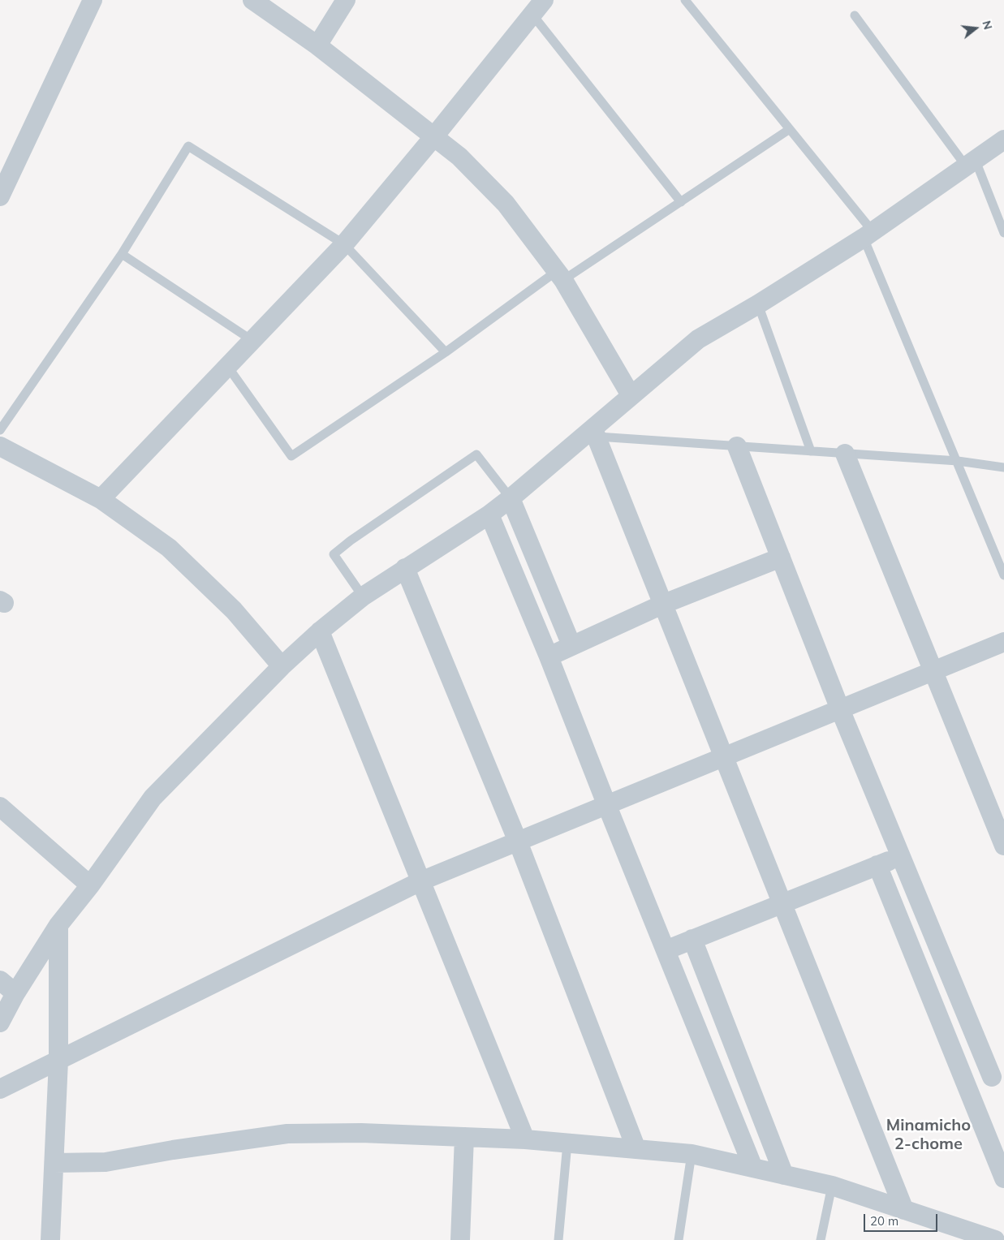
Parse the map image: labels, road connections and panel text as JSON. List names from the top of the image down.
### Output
{
  "districts": ["Minamicho 2-chome"],
  "scale_bar": "20 m",
  "north": "right"
}
